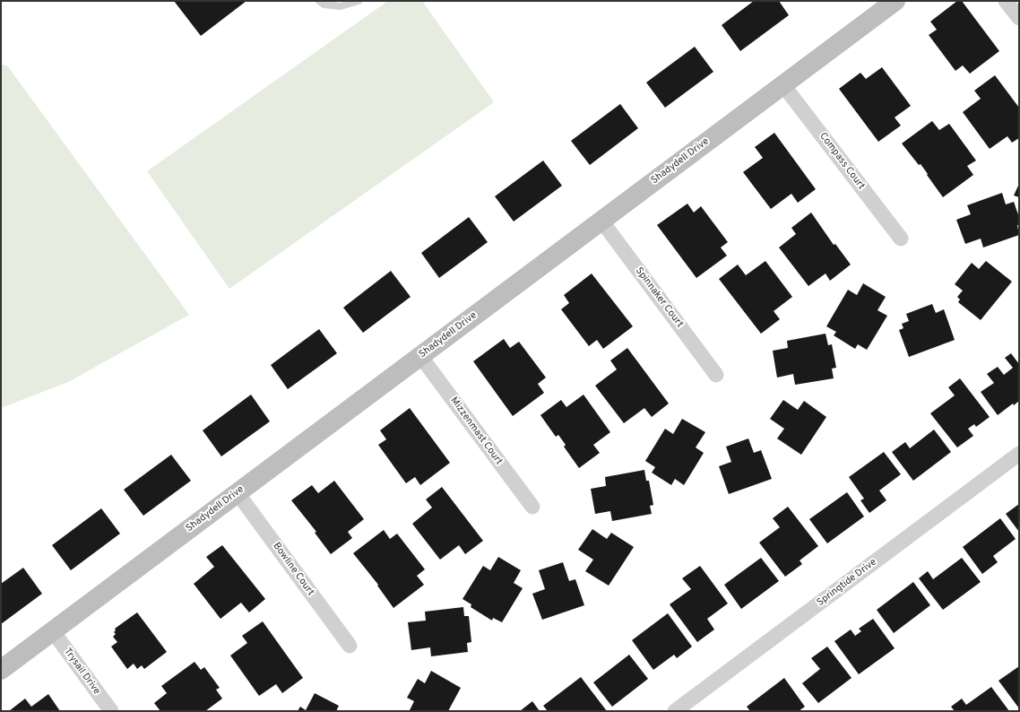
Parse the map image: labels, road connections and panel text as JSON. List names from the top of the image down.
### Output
{
  "streets": {
    "street": [
      "Shadydell Drive",
      "Compass Court",
      "Spinnaker Court",
      "Mizzenmast Court",
      "Bowline Court",
      "Springtide Drive",
      "Trysail Drive"
    ]
  },
  "crossings": [
    ["Shadydell Drive", "Compass Court"],
    ["Shadydell Drive", "Spinnaker Court"],
    ["Shadydell Drive", "Mizzenmast Court"],
    ["Shadydell Drive", "Bowline Court"],
    ["Shadydell Drive", "Trysail Drive"]
  ]
}
